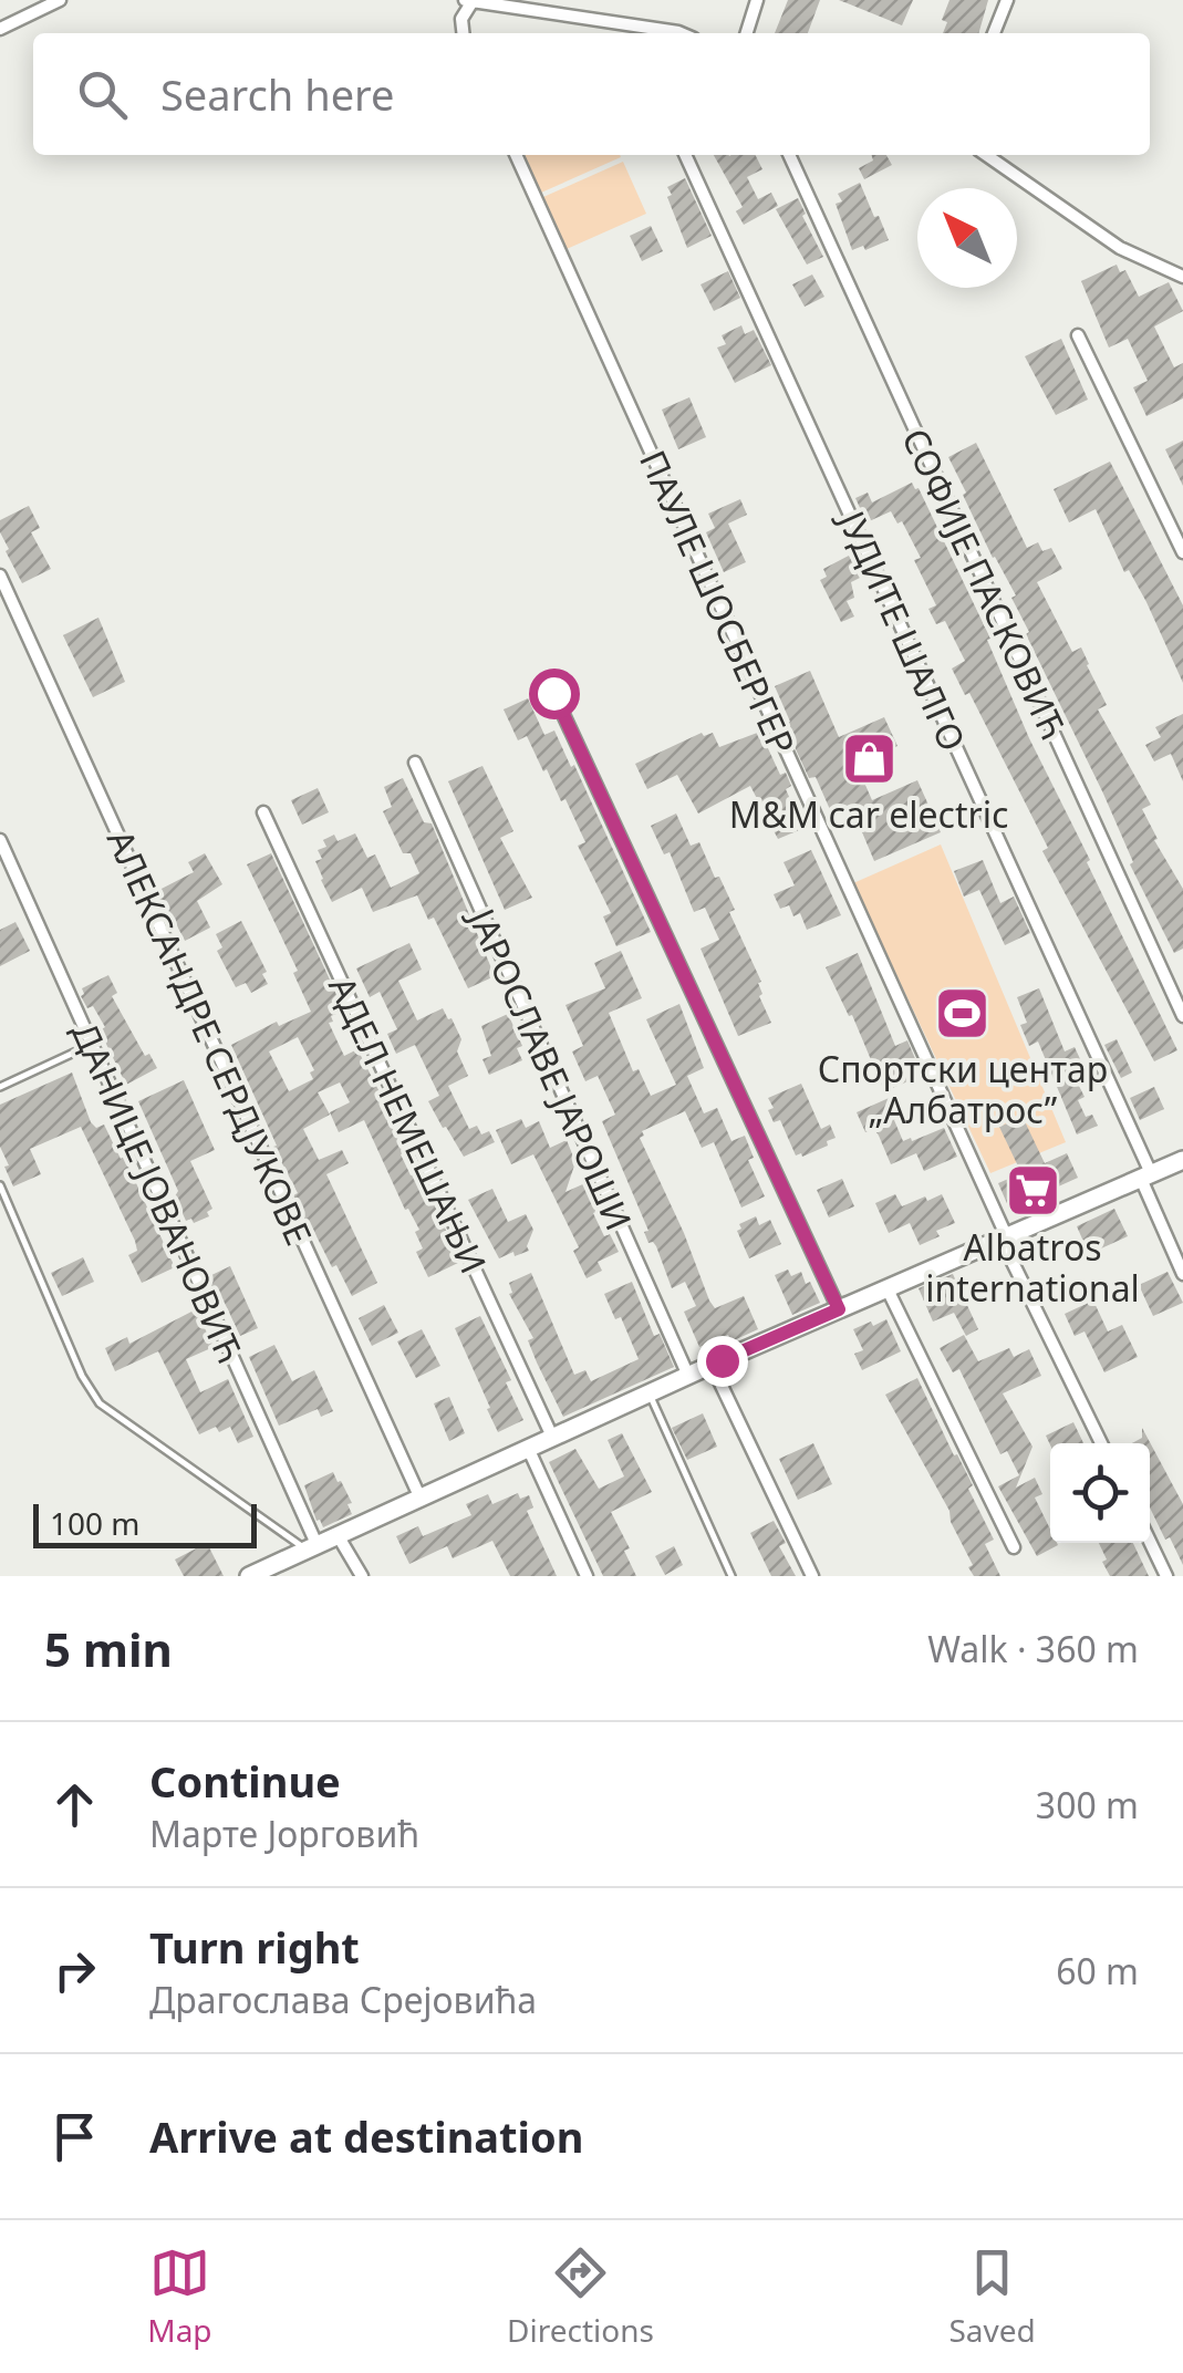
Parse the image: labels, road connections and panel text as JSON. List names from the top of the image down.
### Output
{
  "streets": {
    "street": [
      "СОФИЈЕ ПАСКОВИЋ",
      "ПАУЛЕ ШОСБЕРГЕР",
      "ЈУДИТЕ ШАЛГО",
      "АЛЕКСАНДРЕ СЕРДЈУКОВЕ",
      "ЈАРОСЛАВЕ ЈАРОШИ",
      "АДЕЛ НЕМЕШАЊИ",
      "ДАНИЦЕ ЈОВАНОВИЋ"
    ]
  },
  "places": {
    "shop": ["M&M car electric"],
    "sports": ["Спортски центар „Албатрос”"],
    "supermarket": ["Albatros international"]
  },
  "scale_bar": "100 m",
  "north": "top left",
  "page": {
    "search": "Search here",
    "scale": "100 m",
    "heading": ["5 min", "Walk · 360 m"],
    "list": [
      ["Continue", "Марте Јорговић", "300 m"],
      ["Turn right", "Драгослава Срејовића", "60 m"],
      "Arrive at destination"
    ],
    "nav": ["Map", "Directions", "Saved"]
  }
}
